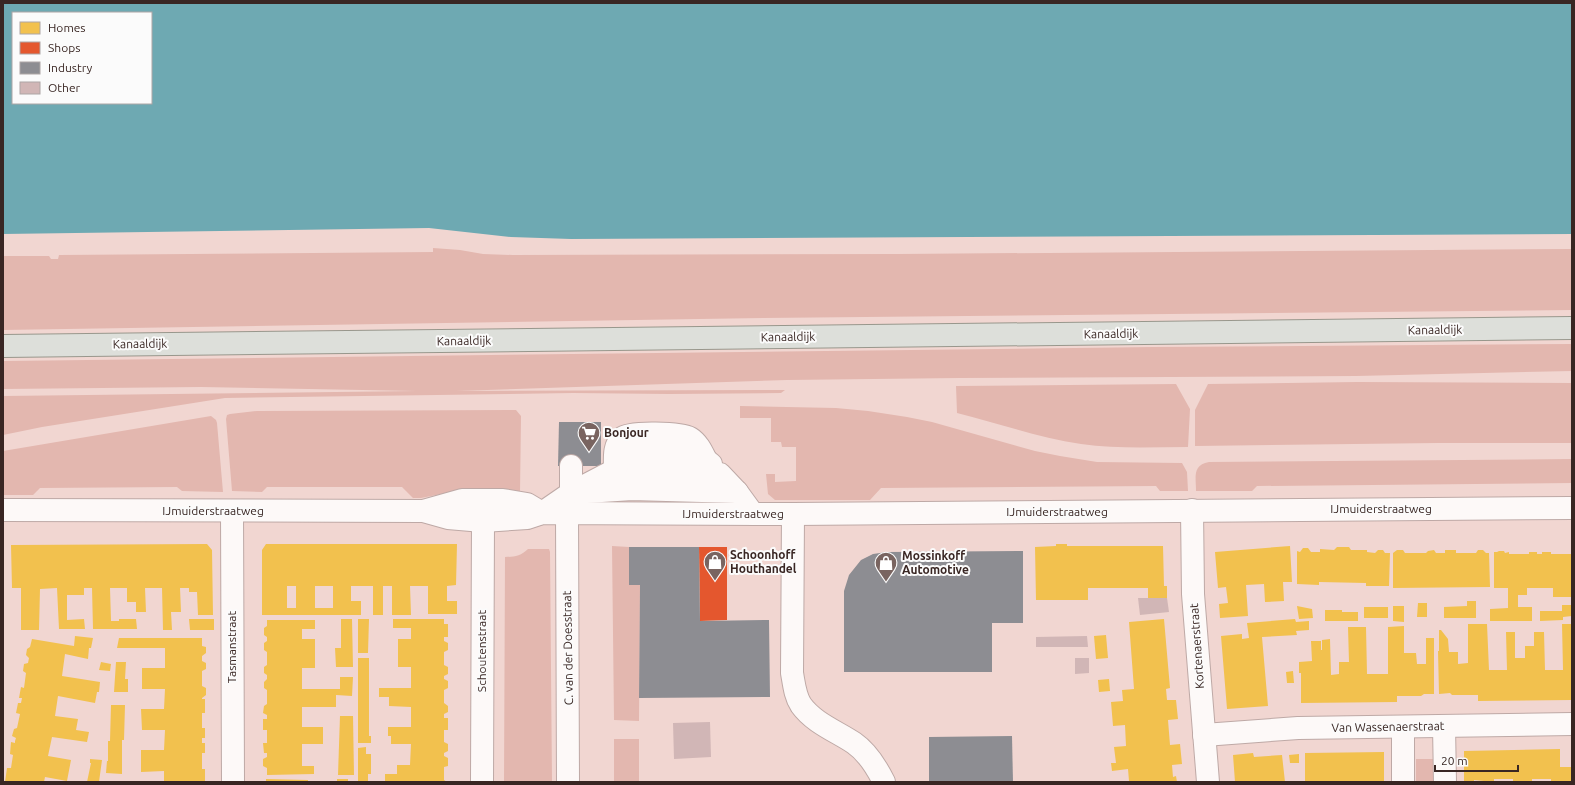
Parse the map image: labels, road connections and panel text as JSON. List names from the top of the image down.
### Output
{
  "streets": {
    "main road": ["Kanaaldijk"],
    "street": [
      "IJmuiderstraatweg",
      "Kortenaerstraat",
      "Tasmanstraat",
      "C. van der Doesstraat",
      "Schoutenstraat",
      "Van Wassenaerstraat"
    ]
  },
  "crossings": [
    ["IJmuiderstraatweg", "Kortenaerstraat"],
    ["IJmuiderstraatweg", "Tasmanstraat"],
    ["IJmuiderstraatweg", "C. van der Doesstraat"],
    ["IJmuiderstraatweg", "Schoutenstraat"],
    ["Kortenaerstraat", "Van Wassenaerstraat"]
  ],
  "places": {
    "supermarket": ["Bonjour"],
    "shop": ["Schoonhoff Houthandel", "Mossinkoff Automotive"]
  },
  "legend": [
    "Homes",
    "Shops",
    "Industry",
    "Other"
  ],
  "scale_bar": "20 m"
}
